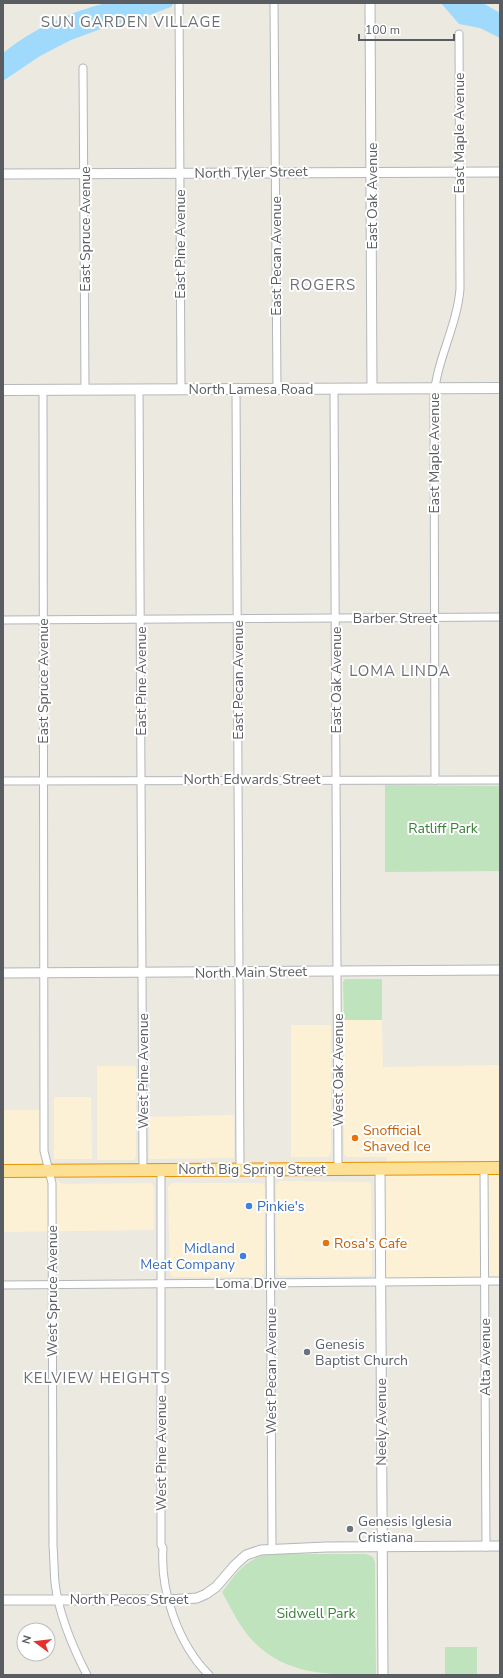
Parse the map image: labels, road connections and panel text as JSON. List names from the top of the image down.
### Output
{
  "streets": {
    "highway": ["North Big Spring Street"],
    "main road": ["North Lamesa Road"],
    "street": [
      "East Maple Avenue",
      "North Tyler Street",
      "East Oak Avenue",
      "East Spruce Avenue",
      "East Pine Avenue",
      "East Pecan Avenue",
      "Barber Street",
      "North Edwards Street",
      "North Main Street",
      "West Oak Avenue",
      "West Pine Avenue",
      "Loma Drive",
      "West Spruce Avenue",
      "Alta Avenue",
      "West Pecan Avenue",
      "Neely Avenue",
      "North Pecos Street"
    ]
  },
  "crossings": [
    ["East Maple Avenue", "North Tyler Street"],
    ["East Maple Avenue", "North Lamesa Road"],
    ["East Maple Avenue", "Barber Street"],
    ["East Maple Avenue", "North Edwards Street"],
    ["North Tyler Street", "East Oak Avenue"],
    ["North Tyler Street", "East Spruce Avenue"],
    ["North Tyler Street", "East Pine Avenue"],
    ["North Tyler Street", "East Pecan Avenue"],
    ["East Oak Avenue", "North Lamesa Road"],
    ["East Oak Avenue", "Barber Street"],
    ["East Oak Avenue", "North Edwards Street"],
    ["East Oak Avenue", "North Main Street"],
    ["East Oak Avenue", "West Oak Avenue"],
    ["East Spruce Avenue", "North Lamesa Road"],
    ["East Spruce Avenue", "Barber Street"],
    ["East Spruce Avenue", "North Edwards Street"],
    ["East Spruce Avenue", "North Main Street"],
    ["East Spruce Avenue", "West Spruce Avenue"],
    ["East Pine Avenue", "North Lamesa Road"],
    ["East Pine Avenue", "Barber Street"],
    ["East Pine Avenue", "North Edwards Street"],
    ["East Pine Avenue", "North Main Street"],
    ["East Pine Avenue", "West Pine Avenue"],
    ["East Pecan Avenue", "North Lamesa Road"],
    ["East Pecan Avenue", "Barber Street"],
    ["East Pecan Avenue", "North Edwards Street"],
    ["East Pecan Avenue", "North Main Street"],
    ["North Main Street", "West Oak Avenue"],
    ["North Main Street", "West Pine Avenue"],
    ["North Main Street", "West Spruce Avenue"],
    ["West Oak Avenue", "North Big Spring Street"],
    ["West Pine Avenue", "North Big Spring Street"],
    ["West Pine Avenue", "Loma Drive"],
    ["West Pine Avenue", "North Pecos Street"],
    ["North Big Spring Street", "West Spruce Avenue"],
    ["North Big Spring Street", "Alta Avenue"],
    ["North Big Spring Street", "West Pecan Avenue"],
    ["North Big Spring Street", "Neely Avenue"],
    ["Loma Drive", "West Spruce Avenue"],
    ["Loma Drive", "Alta Avenue"],
    ["Loma Drive", "West Pecan Avenue"],
    ["Loma Drive", "Neely Avenue"],
    ["West Spruce Avenue", "North Pecos Street"],
    ["Alta Avenue", "North Pecos Street"],
    ["West Pecan Avenue", "North Pecos Street"],
    ["Neely Avenue", "North Pecos Street"]
  ],
  "districts": [
    "SUN GARDEN VILLAGE",
    "ROGERS",
    "LOMA LINDA",
    "KELVIEW HEIGHTS"
  ],
  "parks": ["Ratliff Park", "Sidwell Park"],
  "places": [
    "Snofficial Shaved Ice",
    "Pinkie's",
    "Rosa's Cafe",
    "Midland Meat Company",
    "Genesis Baptist Church",
    "Genesis Iglesia Cristiana"
  ],
  "scale_bar": "100 m",
  "north": "left"
}
